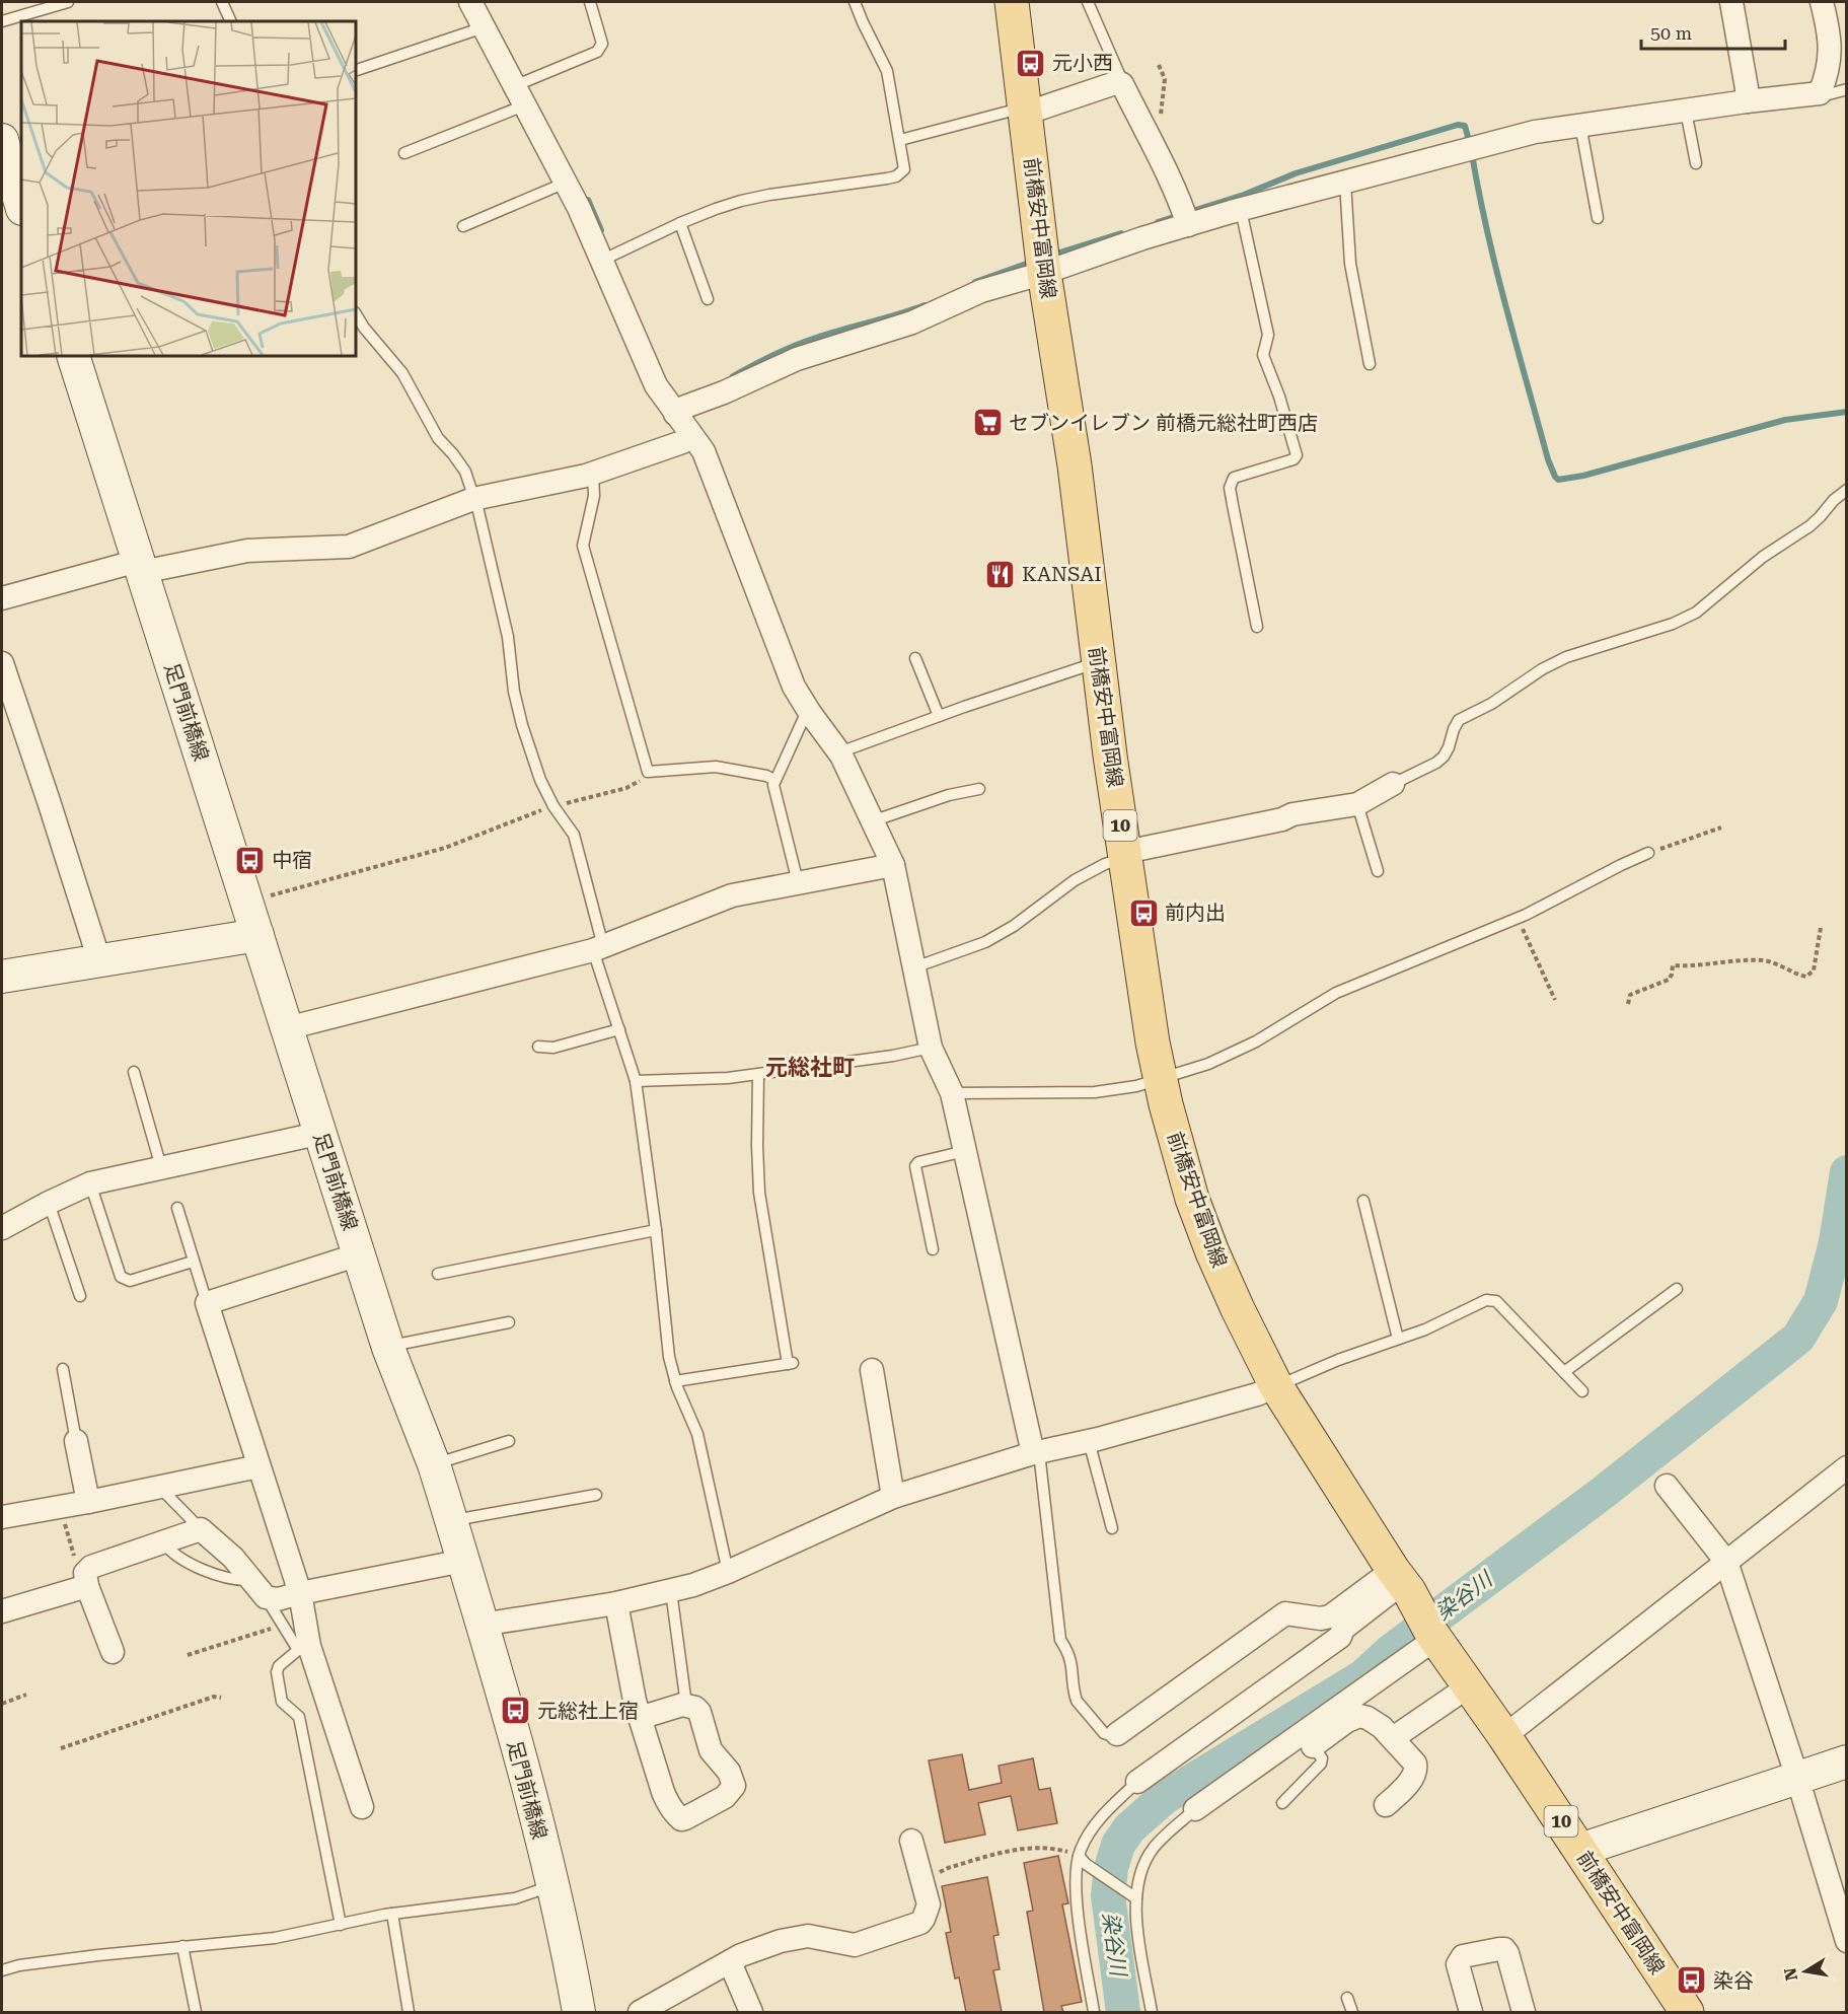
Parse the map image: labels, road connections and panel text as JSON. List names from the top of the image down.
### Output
{
  "streets": {
    "main road": ["前橋安中富岡線", "足門前橋線", "10"]
  },
  "crossings": [
    ["前橋安中富岡線", "10"]
  ],
  "districts": ["元総社町"],
  "water": ["染谷川"],
  "places": {
    "bus stop": [
      "元小西",
      "中宿",
      "前内出",
      "元総社上宿",
      "染谷"
    ],
    "supermarket": ["セブンイレブン 前橋元総社町西店"],
    "restaurant": ["KANSAI"]
  },
  "scale_bar": "50 m",
  "north": "left"
}
